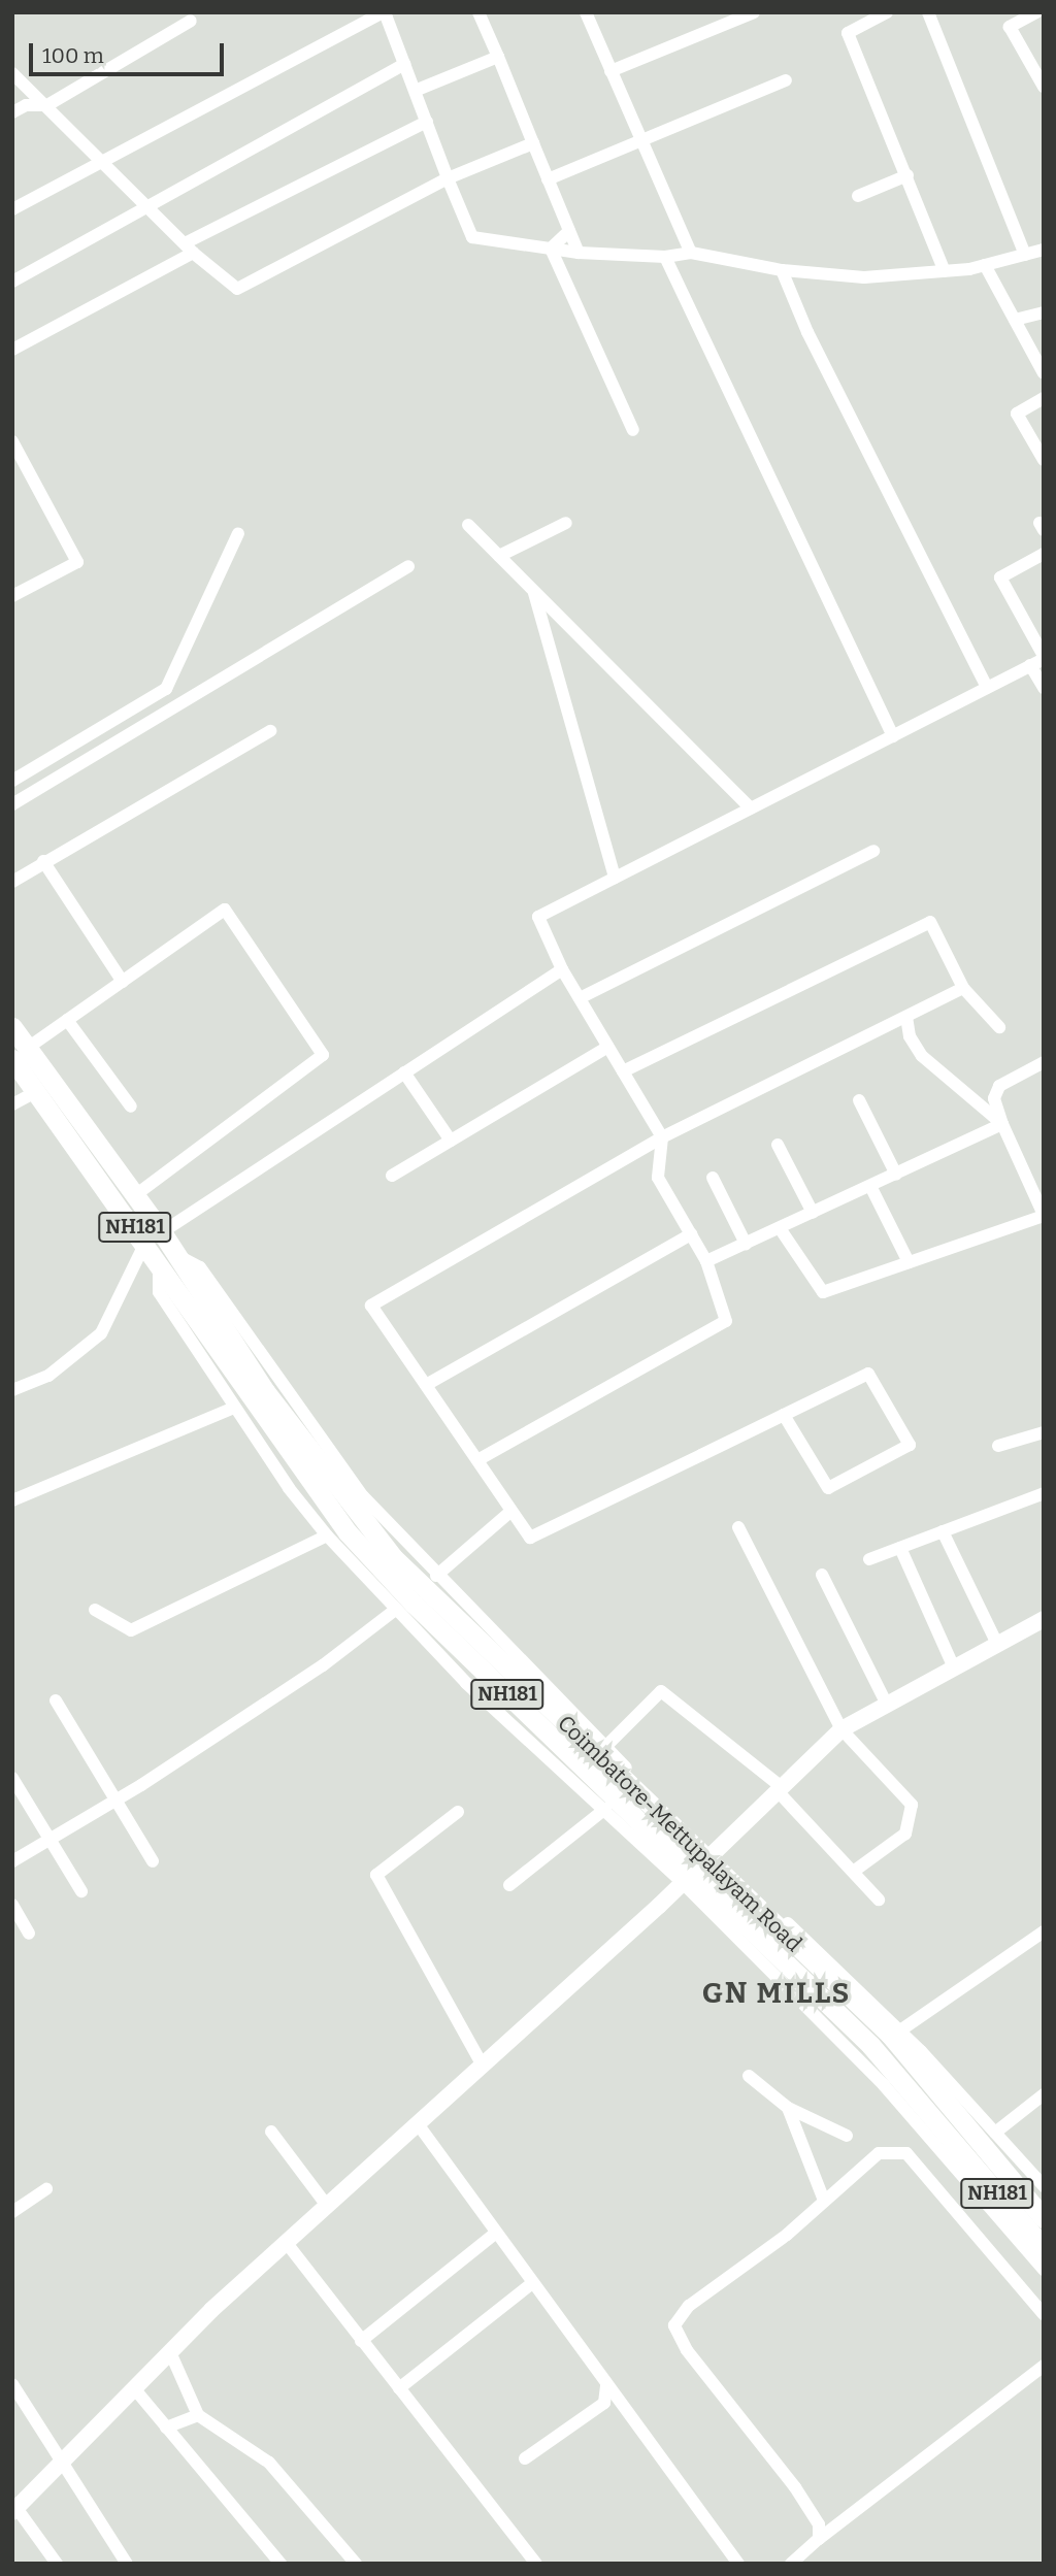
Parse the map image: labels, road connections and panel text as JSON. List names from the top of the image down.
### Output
{
  "streets": {
    "highway": ["NH181", "Coimbatore-Mettupalayam Road"]
  },
  "crossings": [
    ["NH181", "Coimbatore-Mettupalayam Road"]
  ],
  "districts": ["GN MILLS"],
  "scale_bar": "100 m"
}
